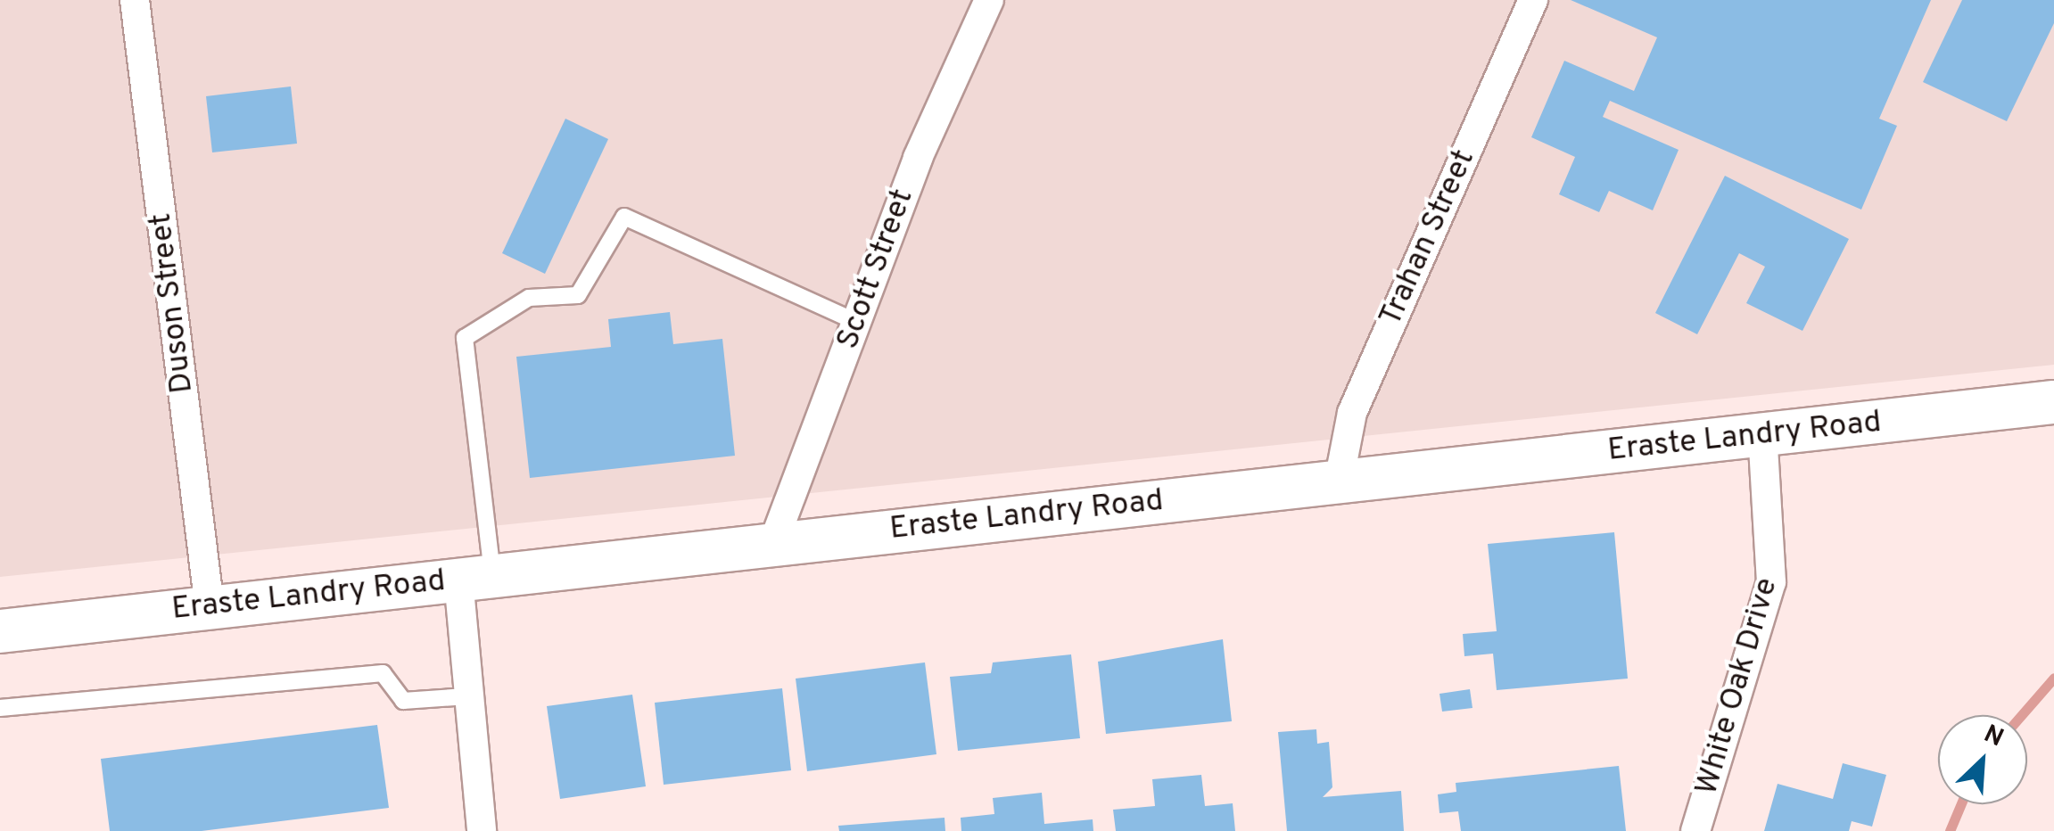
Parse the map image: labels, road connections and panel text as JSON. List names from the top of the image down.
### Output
{
  "streets": {
    "street": [
      "Trahan Street",
      "Scott Street",
      "Duson Street",
      "Eraste Landry Road",
      "White Oak Drive"
    ]
  },
  "crossings": [
    ["Trahan Street", "Eraste Landry Road"],
    ["Scott Street", "Eraste Landry Road"],
    ["Duson Street", "Eraste Landry Road"],
    ["Eraste Landry Road", "White Oak Drive"]
  ],
  "north": "top right"
}
